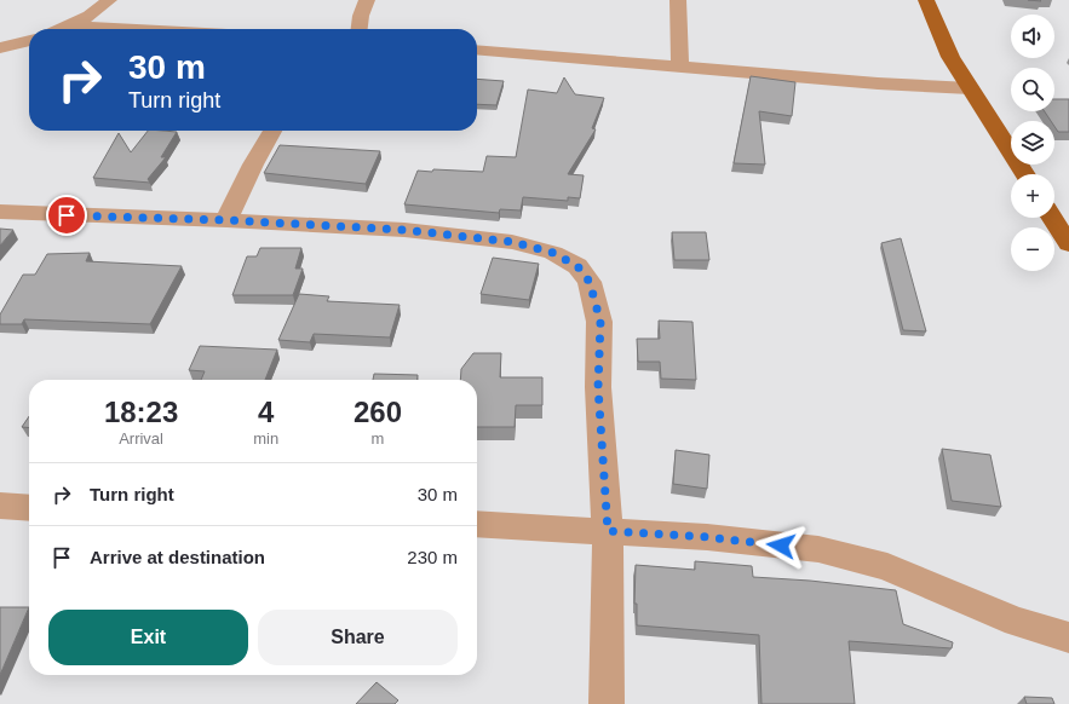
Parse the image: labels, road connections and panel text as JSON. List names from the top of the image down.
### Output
{
  "page": {
    "map_buttons": ["+", "−"],
    "turn": ["30 m", "Turn right"],
    "eta": [
      "18:23",
      "Arrival",
      "4",
      "min",
      "260",
      "m"
    ],
    "list": [
      {
        "name": "Turn right",
        "value": "30 m"
      },
      {
        "name": "Arrive at destination",
        "value": "230 m"
      }
    ],
    "buttons": ["Exit", "Share"]
  }
}
